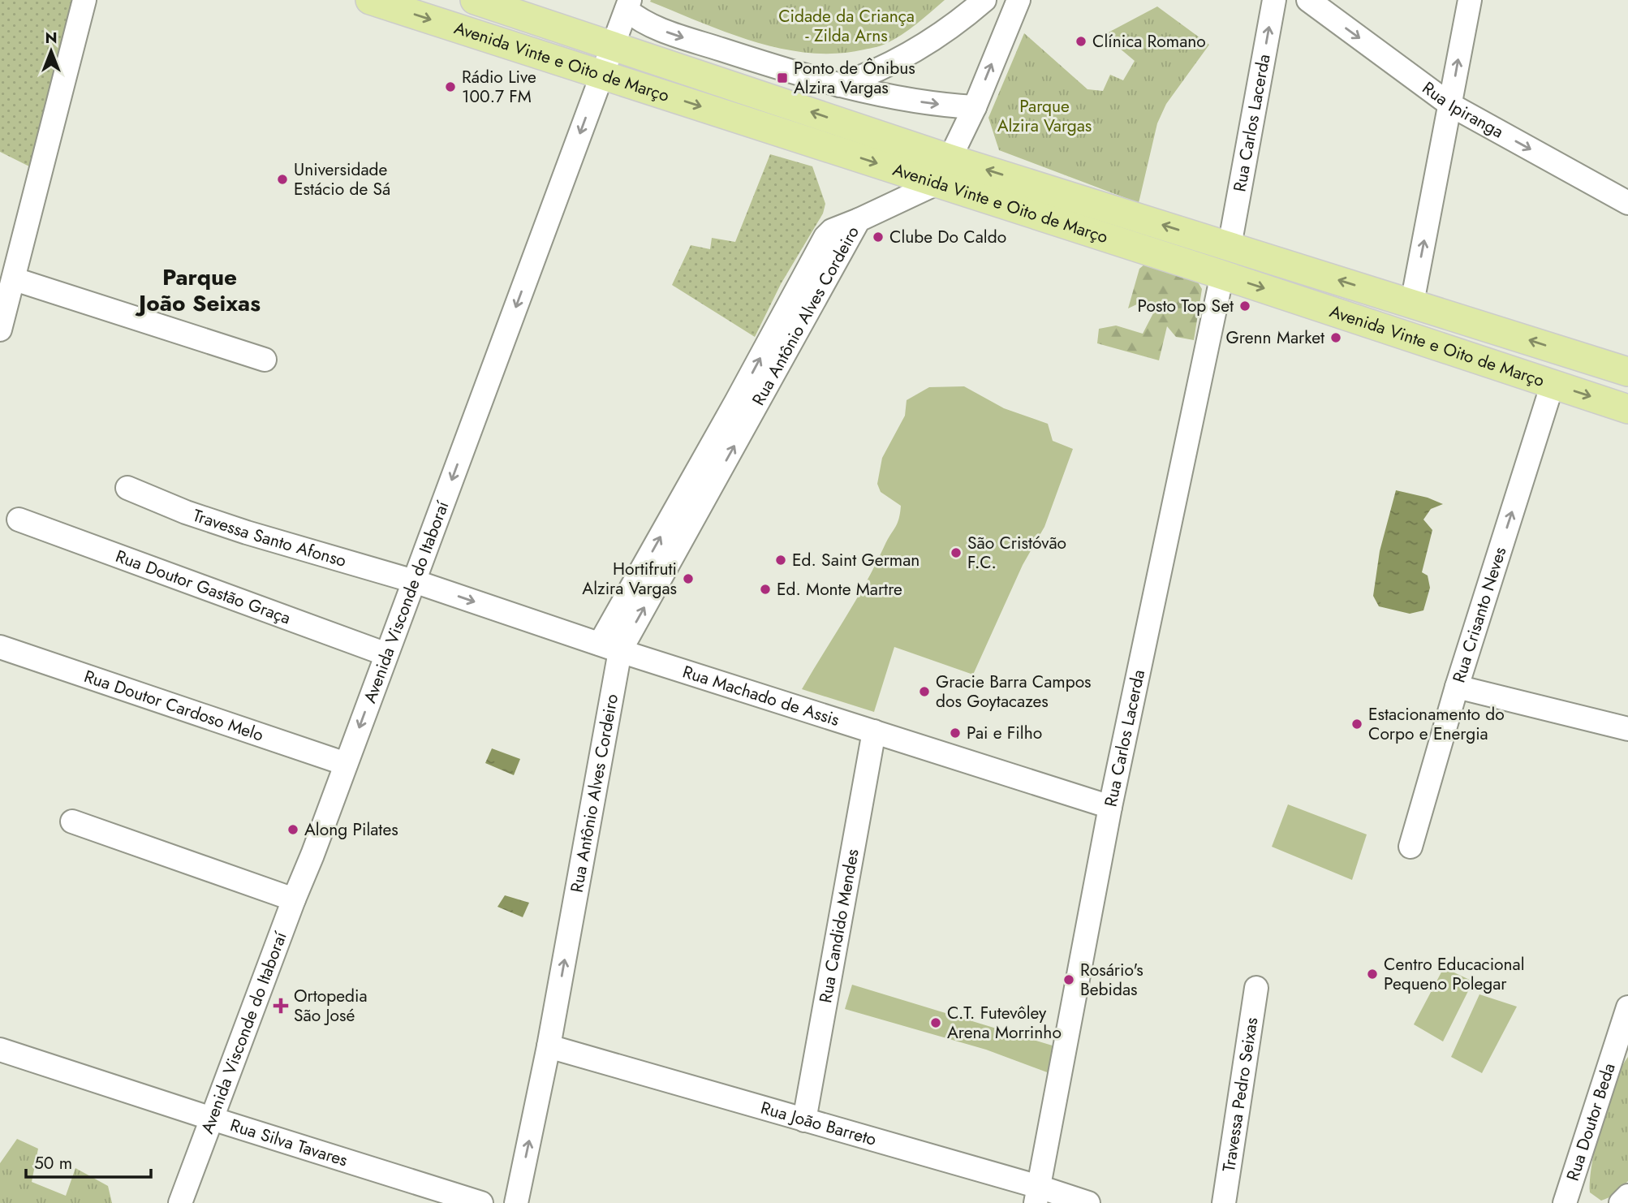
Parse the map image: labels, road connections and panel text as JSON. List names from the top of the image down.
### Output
{
  "streets": {
    "main road": ["Avenida Vinte e Oito de Março"],
    "street": [
      "Rua Ipiranga",
      "Rua Carlos Lacerda",
      "Rua Antônio Alves Cordeiro",
      "Travessa Santo Afonso",
      "Rua Doutor Gastão Graça",
      "Avenida Visconde do Itaboraí",
      "Rua Crisanto Neves",
      "Rua Machado de Assis",
      "Rua Doutor Cardoso Melo",
      "Rua Candido Mendes",
      "Travessa Pedro Seixas",
      "Rua Doutor Beda",
      "Rua João Barreto",
      "Rua Silva Tavares"
    ]
  },
  "crossings": [
    ["Avenida Vinte e Oito de Março", "Rua Carlos Lacerda"],
    ["Avenida Vinte e Oito de Março", "Rua Antônio Alves Cordeiro"],
    ["Avenida Vinte e Oito de Março", "Avenida Visconde do Itaboraí"],
    ["Avenida Vinte e Oito de Março", "Rua Crisanto Neves"],
    ["Rua Carlos Lacerda", "Rua Machado de Assis"],
    ["Rua Carlos Lacerda", "Rua João Barreto"],
    ["Rua Antônio Alves Cordeiro", "Rua Machado de Assis"],
    ["Rua Antônio Alves Cordeiro", "Rua João Barreto"],
    ["Travessa Santo Afonso", "Avenida Visconde do Itaboraí"],
    ["Travessa Santo Afonso", "Rua Machado de Assis"],
    ["Rua Doutor Gastão Graça", "Avenida Visconde do Itaboraí"],
    ["Avenida Visconde do Itaboraí", "Rua Machado de Assis"],
    ["Avenida Visconde do Itaboraí", "Rua Doutor Cardoso Melo"],
    ["Avenida Visconde do Itaboraí", "Rua Silva Tavares"],
    ["Rua Machado de Assis", "Rua Candido Mendes"],
    ["Rua Candido Mendes", "Rua João Barreto"]
  ],
  "one_way": [
    "Rua Ipiranga",
    "Rua Antônio Alves Cordeiro",
    "Avenida Visconde do Itaboraí",
    "Rua Crisanto Neves"
  ],
  "districts": ["Parque João Seixas"],
  "parks": ["Cidade da Criança - Zilda Arns", "Parque Alzira Vargas"],
  "places": {
    "other": [
      "Clínica Romano",
      "Rádio Live 100.7 FM",
      "Universidade Estácio de Sá",
      "Clube Do Caldo",
      "Posto Top Set",
      "Grenn Market",
      "São Cristóvão F.C.",
      "Ed. Saint German",
      "Hortifruti Alzira Vargas",
      "Ed. Monte Martre",
      "Gracie Barra Campos dos Goytacazes",
      "Estacionamento do Corpo e Energia",
      "Pai e Filho",
      "Along Pilates",
      "Centro Educacional Pequeno Polegar",
      "Rosário's Bebidas",
      "C.T. Futevôley Arena Morrinho"
    ],
    "transit": ["Ponto de Ônibus Alzira Vargas"],
    "health": ["Ortopedia São José"]
  },
  "scale_bar": "50 m",
  "north": "top"
}
